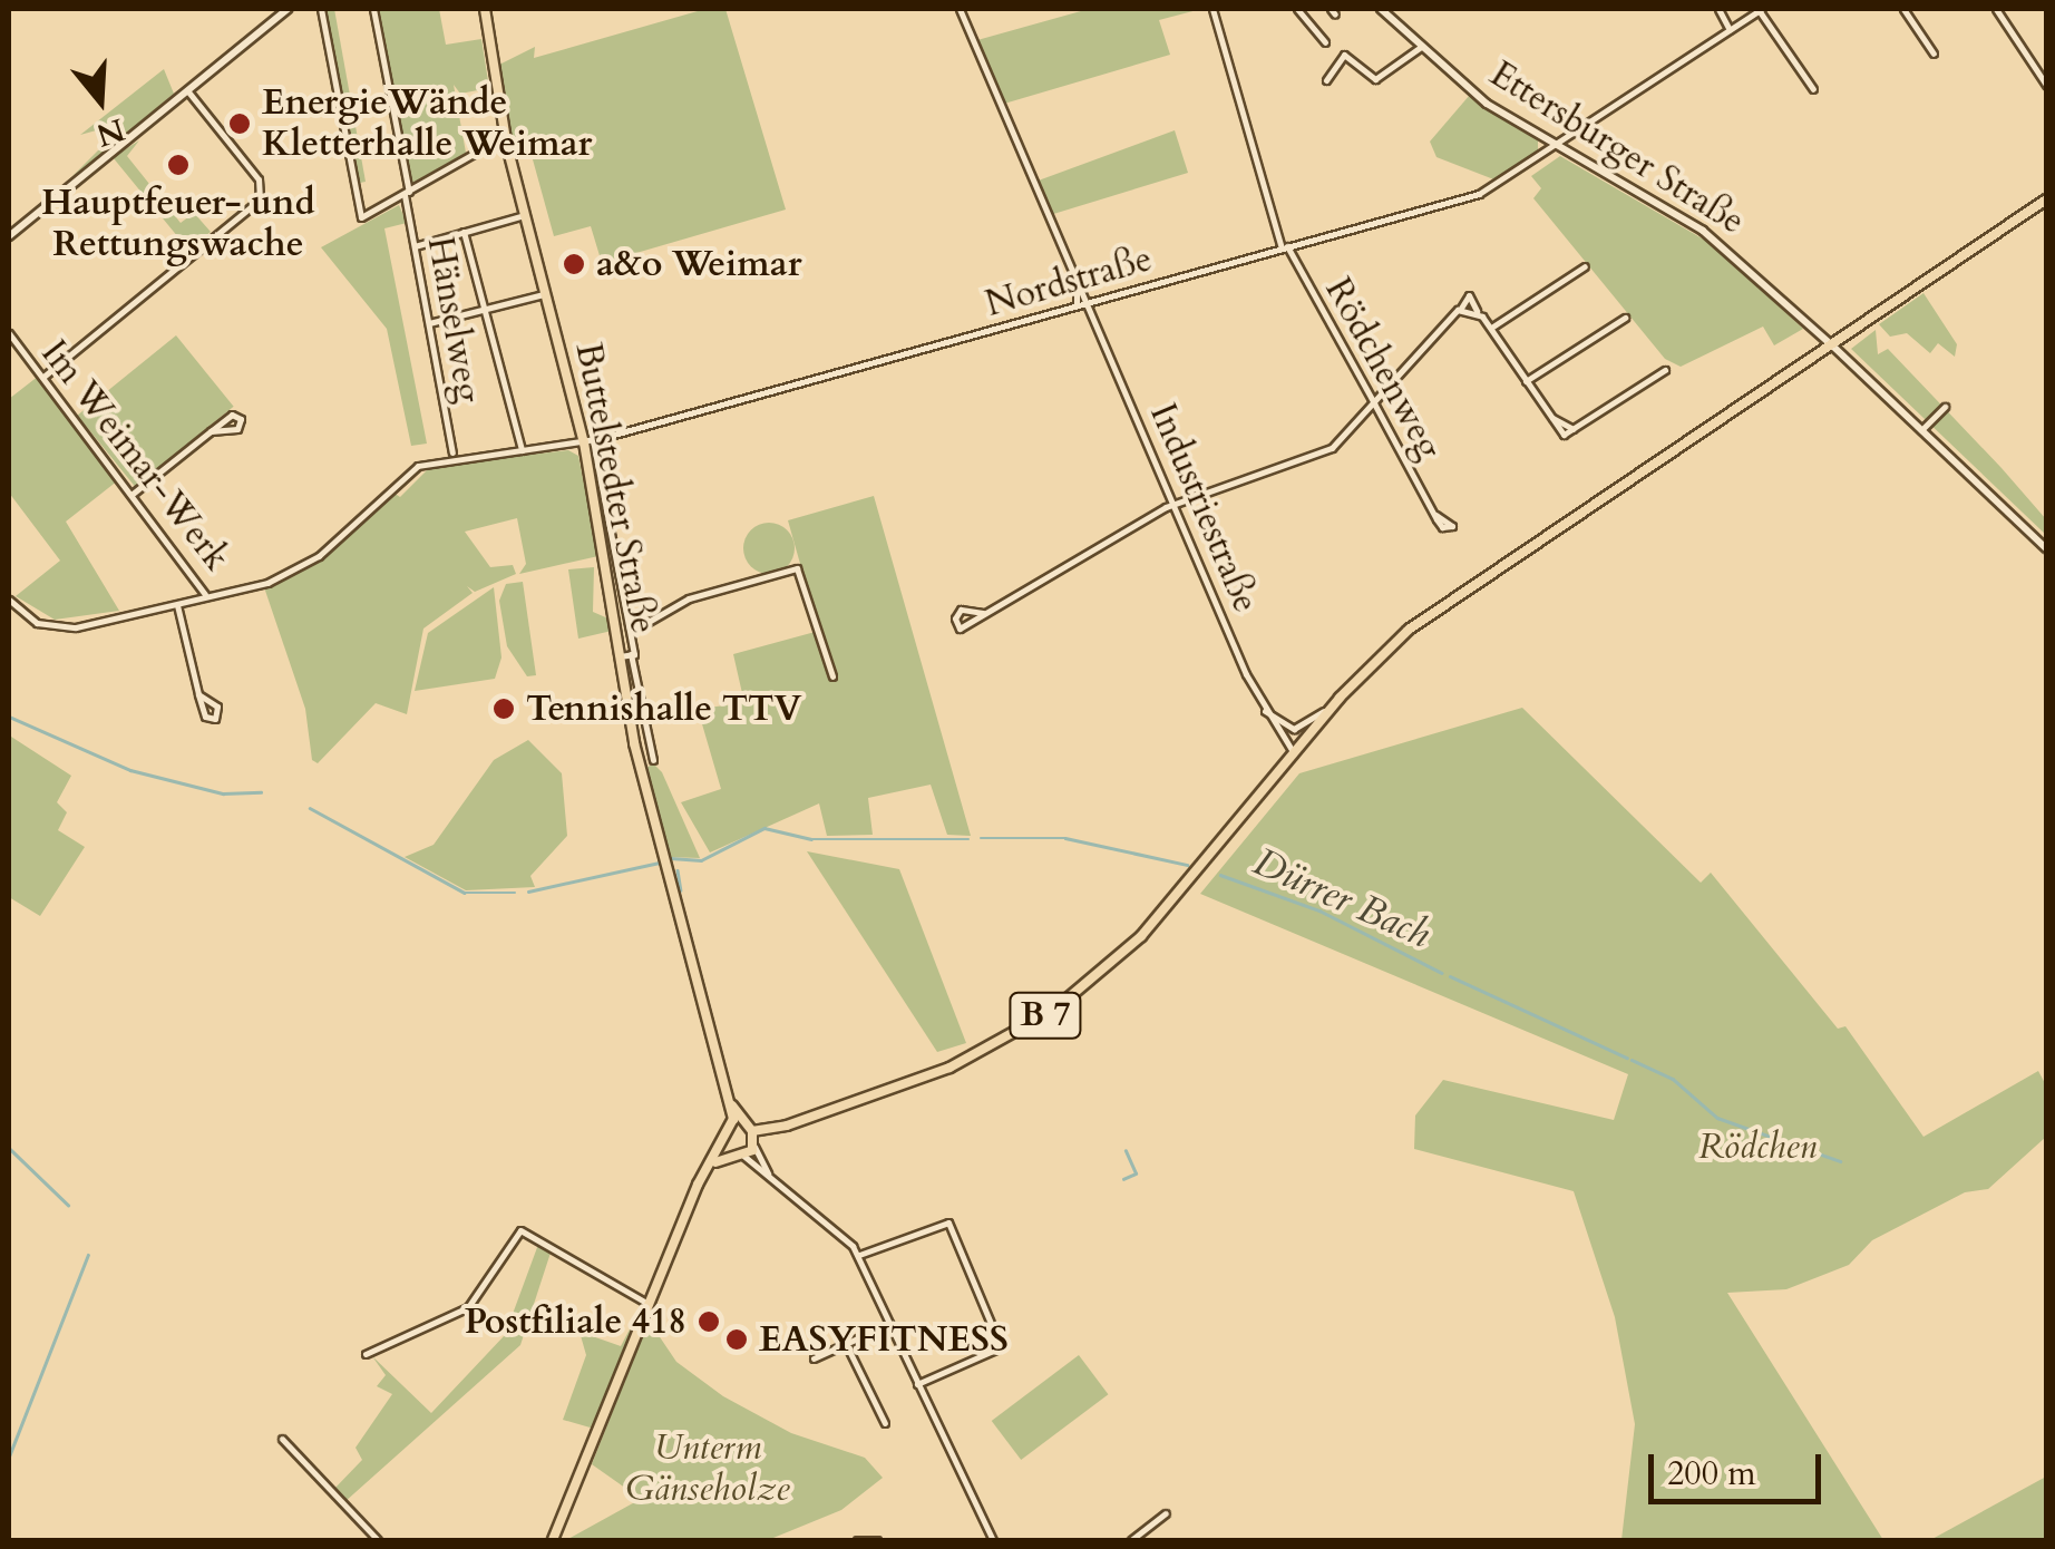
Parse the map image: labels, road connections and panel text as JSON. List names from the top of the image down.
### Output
{
  "streets": {
    "main road": ["Buttelstedter Straße", "B 7"],
    "street": [
      "Ettersburger Straße",
      "Nordstraße",
      "Hänselweg",
      "Rödchenweg",
      "Im Weimar-Werk",
      "Industriestraße"
    ]
  },
  "crossings": [
    ["Ettersburger Straße", "Nordstraße"],
    ["Ettersburger Straße", "B 7"],
    ["Nordstraße", "Rödchenweg"],
    ["Nordstraße", "Im Weimar-Werk"],
    ["Nordstraße", "Buttelstedter Straße"],
    ["Nordstraße", "Industriestraße"],
    ["Im Weimar-Werk", "Buttelstedter Straße"],
    ["Industriestraße", "B 7"]
  ],
  "water": ["Dürrer Bach"],
  "parks": ["Rödchen", "Unterm Gänseholze"],
  "places": [
    "EnergieWände Kletterhalle Weimar",
    "Hauptfeuer- und Rettungswache",
    "a&o Weimar",
    "Tennishalle TTV",
    "Postfiliale 418",
    "EASYFITNESS"
  ],
  "scale_bar": "200 m",
  "north": "bottom"
}
